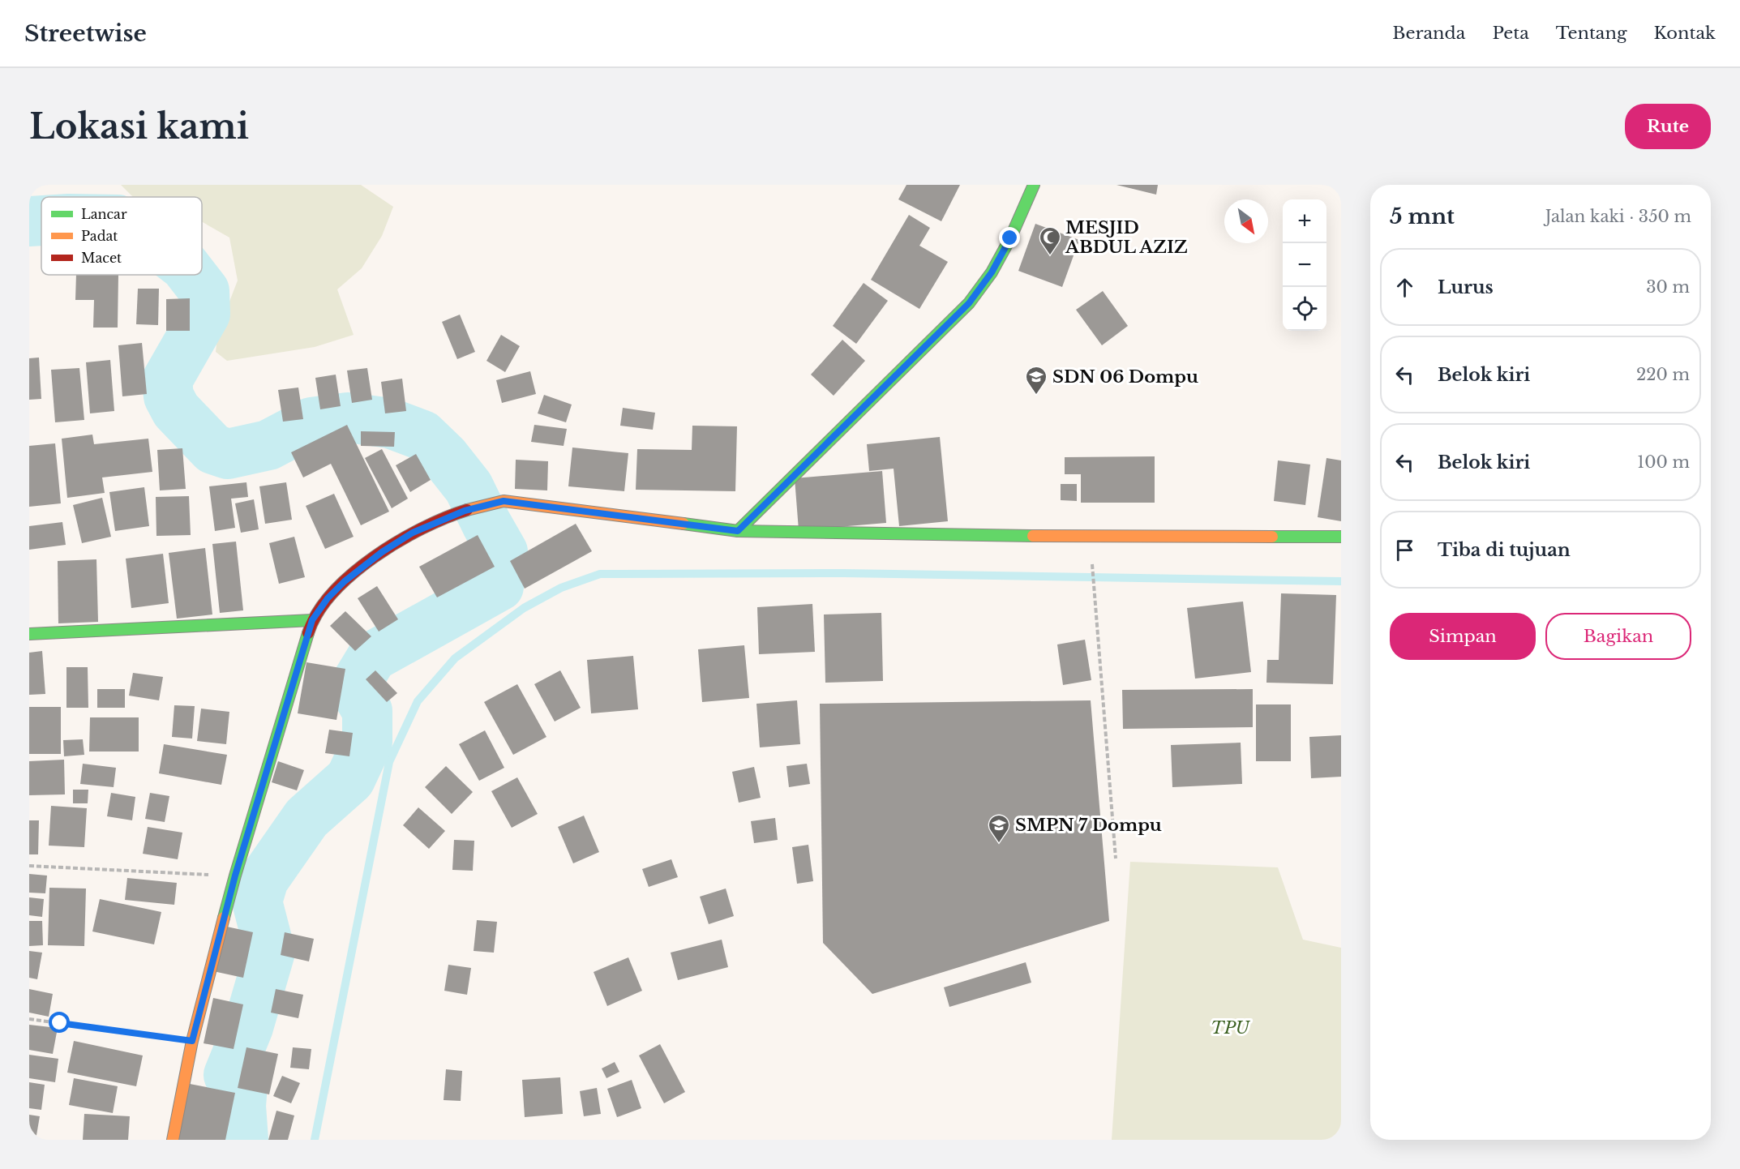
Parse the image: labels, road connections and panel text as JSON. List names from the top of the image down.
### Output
{
  "parks": ["TPU"],
  "places": {
    "mosque": ["MESJID ABDUL AZIZ"],
    "school or university": ["SDN 06 Dompu", "SMPN 7 Dompu"]
  },
  "legend": ["Lancar", "Padat", "Macet"],
  "north": "bottom right",
  "page": {
    "header": "Streetwise",
    "nav": [
      "Beranda",
      "Peta",
      "Tentang",
      "Kontak"
    ],
    "buttons": [
      "Rute",
      ["Simpan", "Bagikan"]
    ],
    "title": "Lokasi kami",
    "heading": ["5 mnt", "Jalan kaki · 350 m"],
    "map_buttons": ["+", "−"],
    "list": [
      ["Lurus", "30 m"],
      ["Belok kiri", "220 m"],
      ["Belok kiri", "100 m"],
      "Tiba di tujuan"
    ]
  }
}
